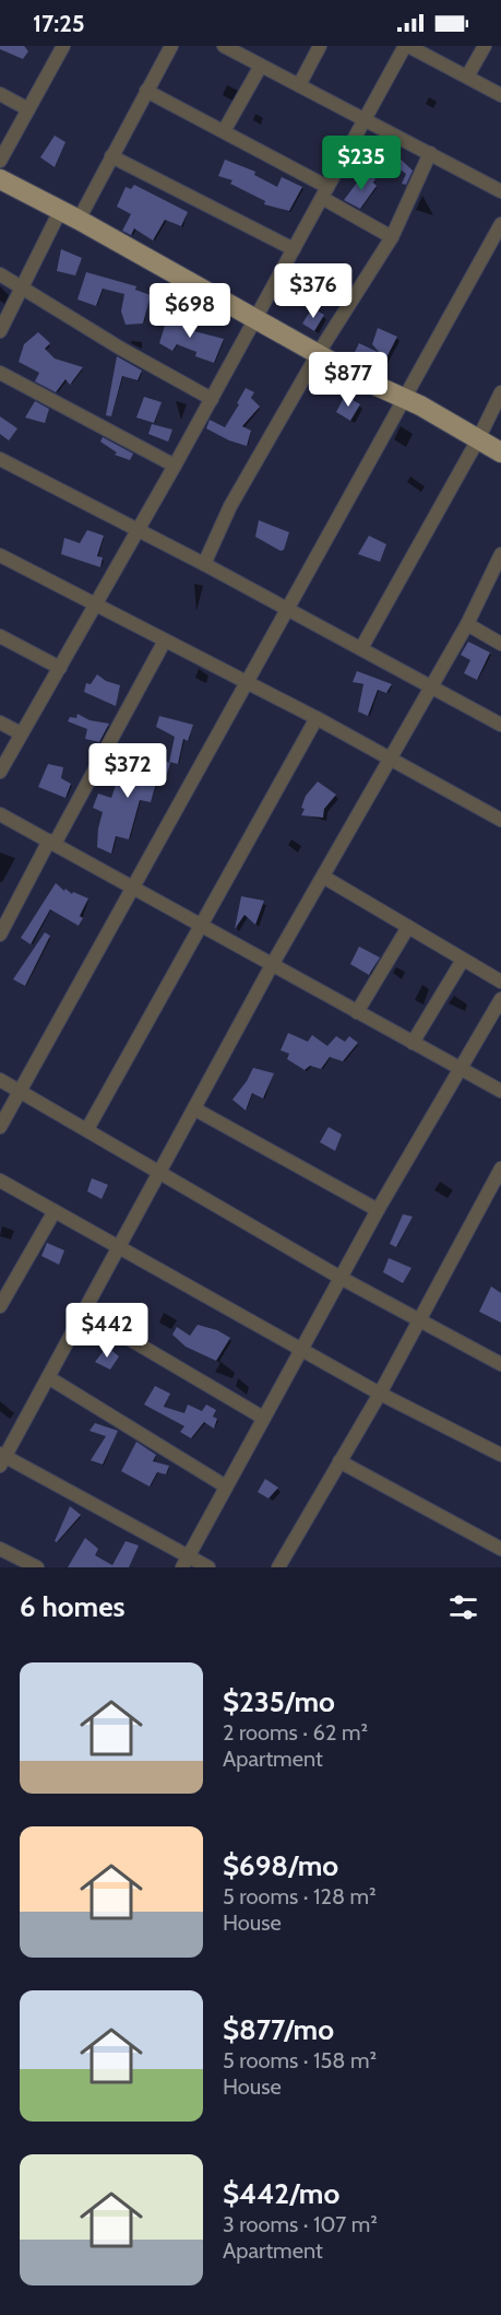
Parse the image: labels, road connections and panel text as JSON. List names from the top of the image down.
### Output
{
  "page": {
    "status": "17:25",
    "price": [
      "$235",
      "$376",
      "$698",
      "$877",
      "$372",
      "$442"
    ],
    "heading": "6 homes",
    "list": [
      {
        "name": "$235/mo",
        "note": "2 rooms · 62 m² · Apartment"
      },
      {
        "name": "$698/mo",
        "note": "5 rooms · 128 m² · House"
      },
      {
        "name": "$877/mo",
        "note": "5 rooms · 158 m² · House"
      },
      {
        "name": "$442/mo",
        "note": "3 rooms · 107 m² · Apartment"
      }
    ]
  }
}
